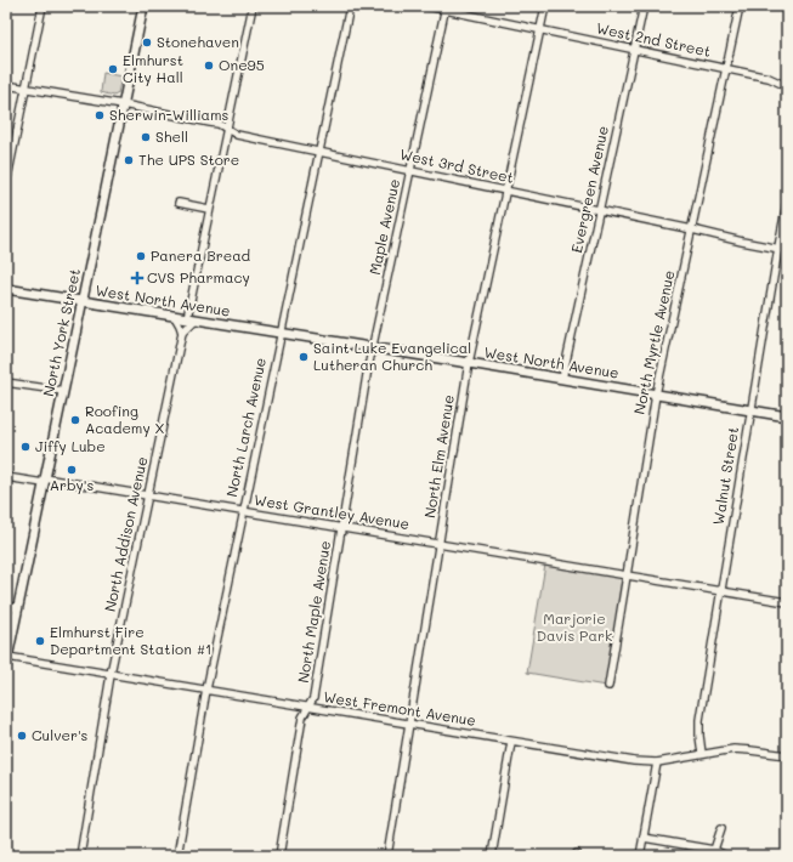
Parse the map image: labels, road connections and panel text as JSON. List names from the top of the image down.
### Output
{
  "streets": {
    "main road": ["West North Avenue", "North York Street"],
    "street": [
      "West 2nd Street",
      "West 3rd Street",
      "Evergreen Avenue",
      "Maple Avenue",
      "North Myrtle Avenue",
      "North Larch Avenue",
      "North Elm Avenue",
      "Walnut Street",
      "West Grantley Avenue",
      "North Addison Avenue",
      "North Maple Avenue",
      "West Fremont Avenue"
    ]
  },
  "crossings": [
    ["West 2nd Street", "Evergreen Avenue"],
    ["West 2nd Street", "Maple Avenue"],
    ["West 2nd Street", "North Myrtle Avenue"],
    ["West 2nd Street", "North Elm Avenue"],
    ["West 3rd Street", "Evergreen Avenue"],
    ["West 3rd Street", "Maple Avenue"],
    ["West 3rd Street", "North York Street"],
    ["West 3rd Street", "North Myrtle Avenue"],
    ["West 3rd Street", "North Larch Avenue"],
    ["West 3rd Street", "North Elm Avenue"],
    ["West 3rd Street", "Walnut Street"],
    ["Evergreen Avenue", "West North Avenue"],
    ["Maple Avenue", "West North Avenue"],
    ["Maple Avenue", "North Maple Avenue"],
    ["West North Avenue", "North York Street"],
    ["West North Avenue", "North Myrtle Avenue"],
    ["West North Avenue", "North Larch Avenue"],
    ["West North Avenue", "North Elm Avenue"],
    ["West North Avenue", "Walnut Street"],
    ["North York Street", "West Grantley Avenue"],
    ["North York Street", "West Fremont Avenue"],
    ["North Myrtle Avenue", "West Grantley Avenue"],
    ["North Larch Avenue", "West Grantley Avenue"],
    ["North Larch Avenue", "West Fremont Avenue"],
    ["North Elm Avenue", "West Grantley Avenue"],
    ["North Elm Avenue", "West Fremont Avenue"],
    ["Walnut Street", "West Grantley Avenue"],
    ["Walnut Street", "West Fremont Avenue"],
    ["West Grantley Avenue", "North Addison Avenue"],
    ["West Grantley Avenue", "North Maple Avenue"],
    ["North Addison Avenue", "West Fremont Avenue"],
    ["North Maple Avenue", "West Fremont Avenue"]
  ],
  "parks": ["Marjorie Davis Park"],
  "places": {
    "other": [
      "Stonehaven",
      "One95",
      "Elmhurst City Hall",
      "Sherwin-Williams",
      "Shell",
      "The UPS Store",
      "Panera Bread",
      "Saint Luke Evangelical Lutheran Church",
      "Roofing Academy X",
      "Jiffy Lube",
      "Arby's",
      "Elmhurst Fire Department Station #1",
      "Culver's"
    ],
    "health": ["CVS Pharmacy"]
  }
}
